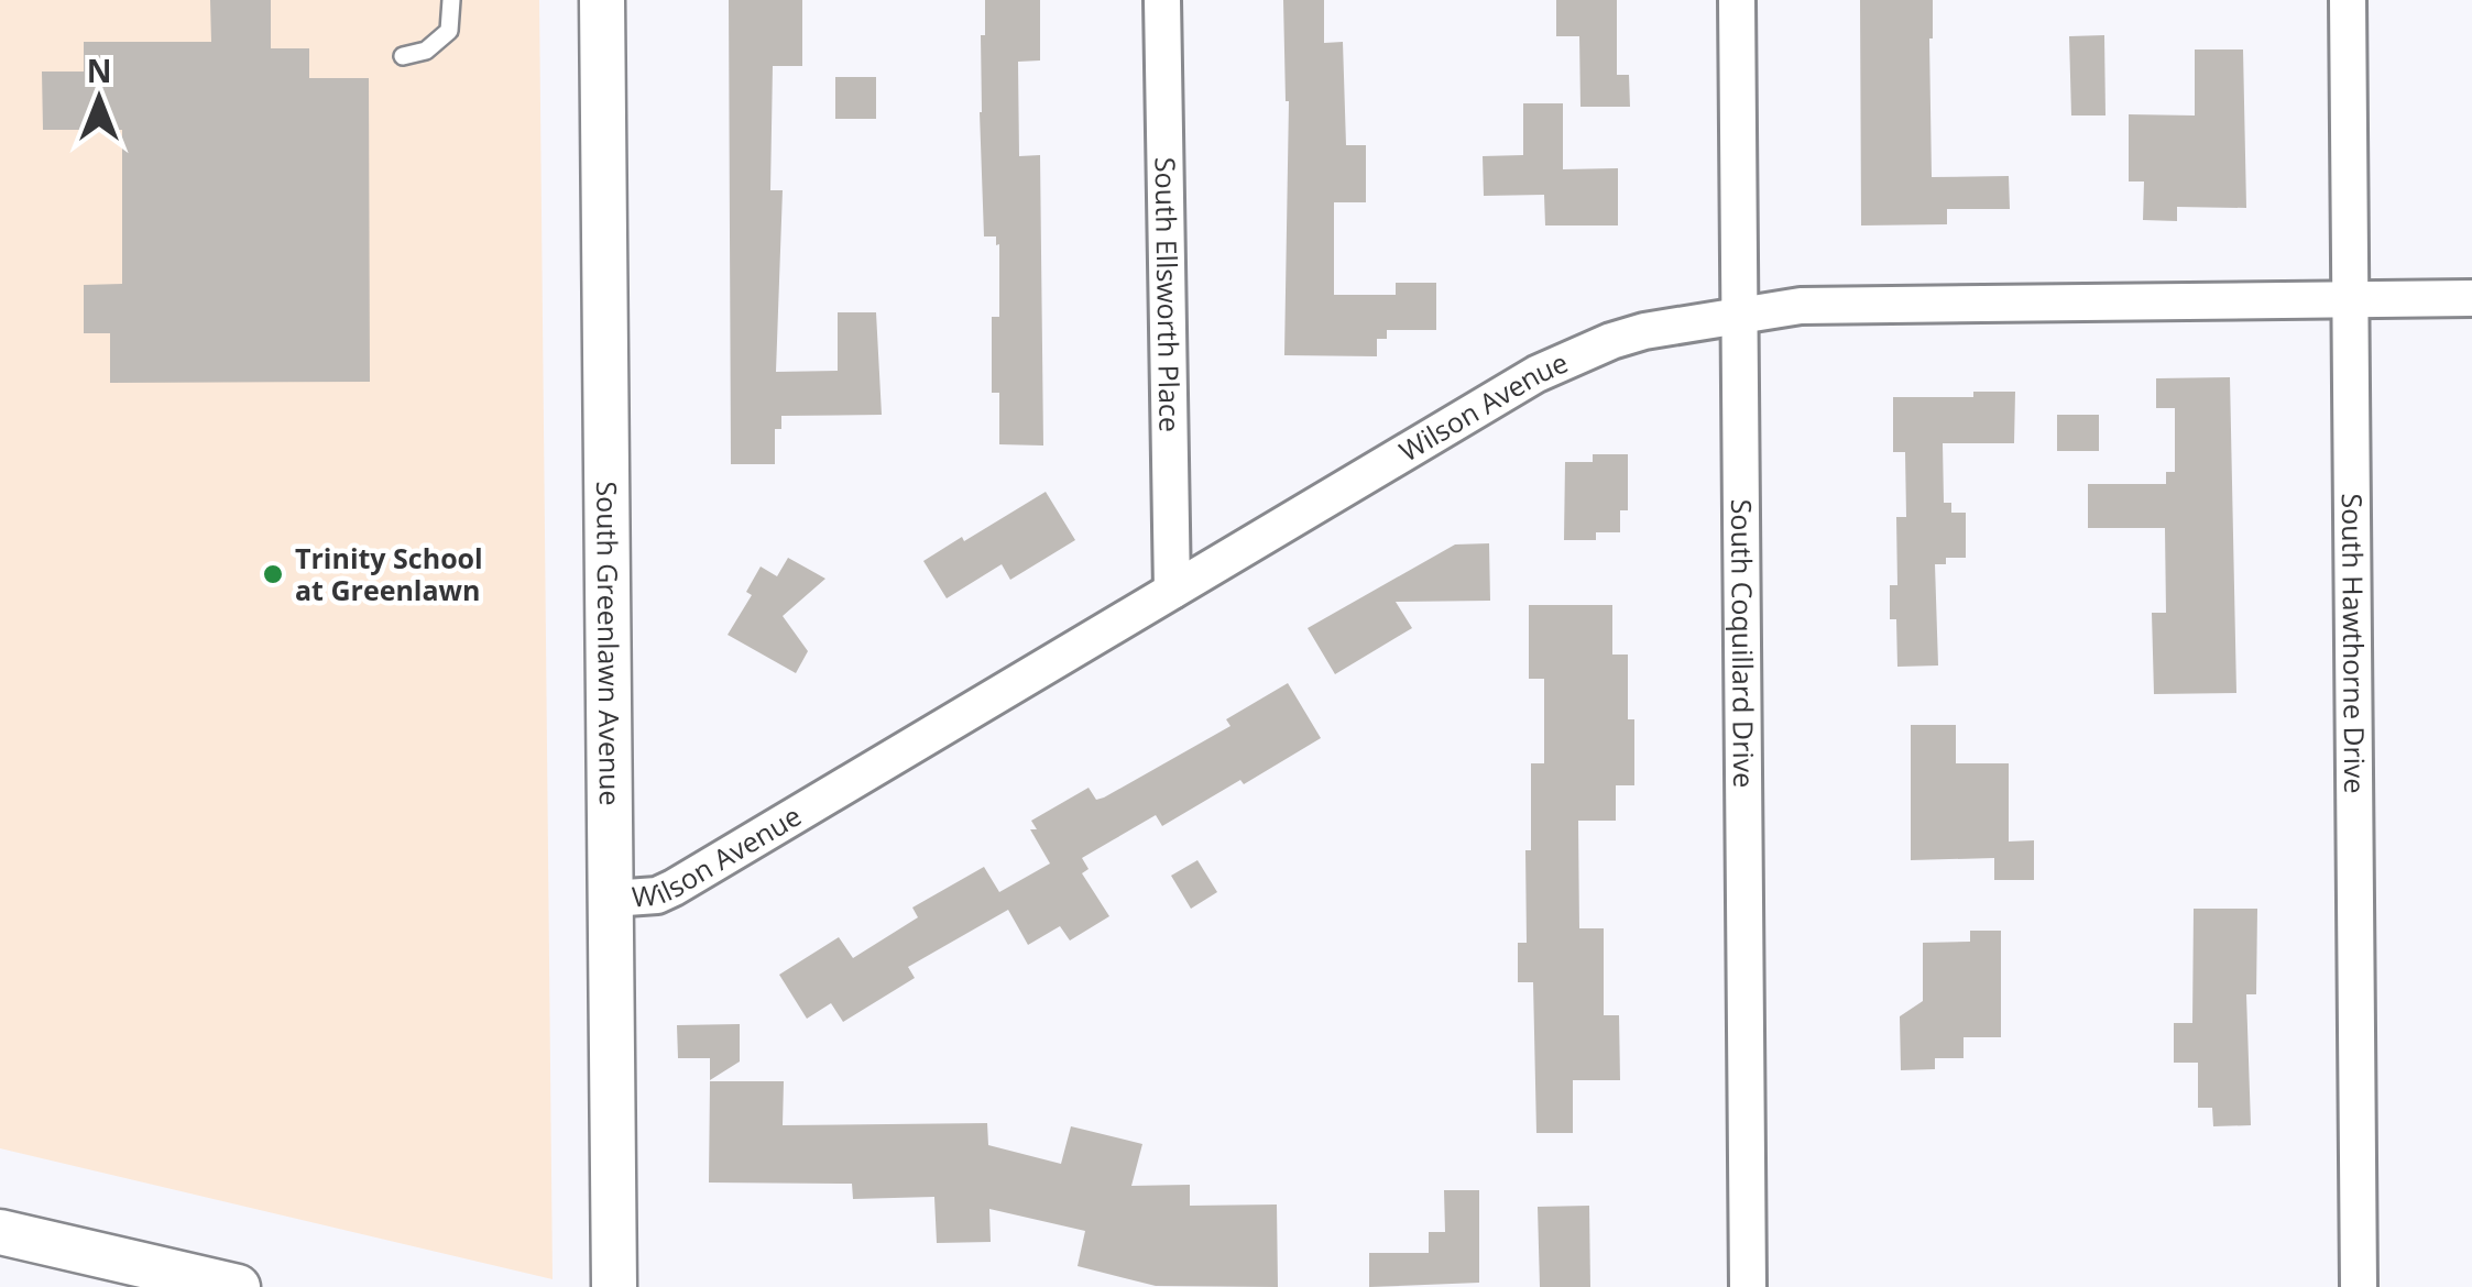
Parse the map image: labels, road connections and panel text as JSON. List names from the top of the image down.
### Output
{
  "streets": {
    "street": [
      "South Ellsworth Place",
      "Wilson Avenue",
      "South Greenlawn Avenue",
      "South Coquillard Drive",
      "South Hawthorne Drive"
    ]
  },
  "crossings": [
    ["South Ellsworth Place", "Wilson Avenue"],
    ["Wilson Avenue", "South Greenlawn Avenue"],
    ["Wilson Avenue", "South Coquillard Drive"],
    ["Wilson Avenue", "South Hawthorne Drive"]
  ],
  "places": ["Trinity School at Greenlawn"],
  "north": "top"
}
